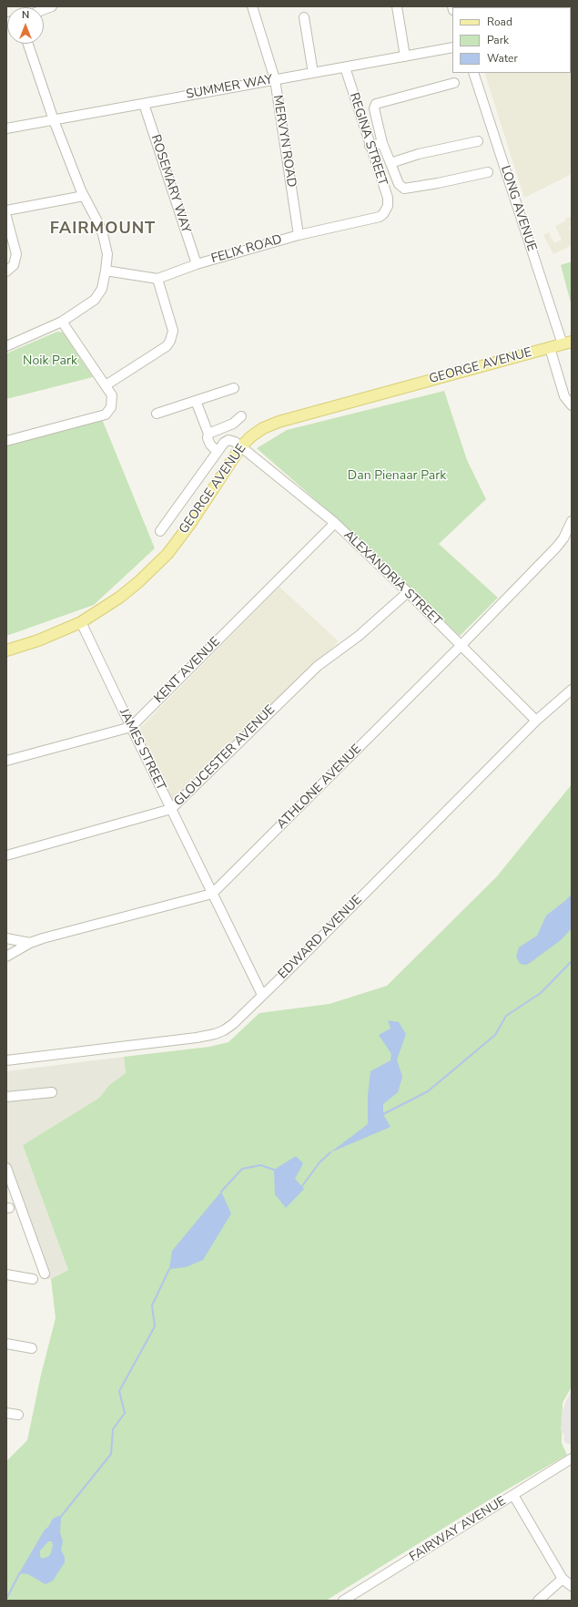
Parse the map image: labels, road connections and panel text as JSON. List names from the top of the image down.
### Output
{
  "streets": {
    "main road": ["GEORGE AVENUE"],
    "street": [
      "SUMMER WAY",
      "REGINA STREET",
      "MERVYN ROAD",
      "ROSEMARY WAY",
      "LONG AVENUE",
      "FELIX ROAD",
      "ALEXANDRIA STREET",
      "KENT AVENUE",
      "JAMES STREET",
      "GLOUCESTER AVENUE",
      "ATHLONE AVENUE",
      "EDWARD AVENUE",
      "FAIRWAY AVENUE"
    ]
  },
  "crossings": [
    ["SUMMER WAY", "REGINA STREET"],
    ["SUMMER WAY", "MERVYN ROAD"],
    ["SUMMER WAY", "ROSEMARY WAY"],
    ["REGINA STREET", "FELIX ROAD"],
    ["MERVYN ROAD", "FELIX ROAD"],
    ["ROSEMARY WAY", "FELIX ROAD"],
    ["LONG AVENUE", "GEORGE AVENUE"],
    ["GEORGE AVENUE", "ALEXANDRIA STREET"],
    ["GEORGE AVENUE", "JAMES STREET"],
    ["ALEXANDRIA STREET", "KENT AVENUE"],
    ["ALEXANDRIA STREET", "GLOUCESTER AVENUE"],
    ["ALEXANDRIA STREET", "ATHLONE AVENUE"],
    ["ALEXANDRIA STREET", "EDWARD AVENUE"],
    ["KENT AVENUE", "JAMES STREET"],
    ["JAMES STREET", "GLOUCESTER AVENUE"],
    ["JAMES STREET", "ATHLONE AVENUE"],
    ["JAMES STREET", "EDWARD AVENUE"]
  ],
  "districts": ["FAIRMOUNT"],
  "parks": ["Noik Park", "Dan Pienaar Park"],
  "legend": ["Road", "Park", "Water"],
  "north": "top"
}
